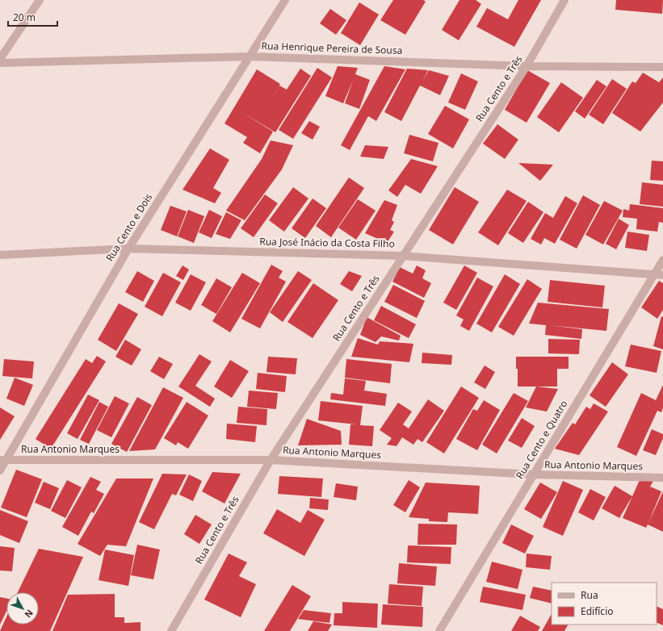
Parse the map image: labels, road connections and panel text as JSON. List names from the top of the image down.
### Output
{
  "streets": {
    "street": [
      "Rua Henrique Pereira de Sousa",
      "Rua Cento e Três",
      "Rua Cento e Dois",
      "Rua José Inácio da Costa Filho",
      "Rua Cento e Quatro",
      "Rua Antonio Marques"
    ]
  },
  "crossings": [
    ["Rua Henrique Pereira de Sousa", "Rua Cento e Três"],
    ["Rua Henrique Pereira de Sousa", "Rua Cento e Dois"],
    ["Rua Cento e Três", "Rua José Inácio da Costa Filho"],
    ["Rua Cento e Três", "Rua Antonio Marques"],
    ["Rua Cento e Dois", "Rua José Inácio da Costa Filho"],
    ["Rua Cento e Dois", "Rua Antonio Marques"],
    ["Rua José Inácio da Costa Filho", "Rua Cento e Quatro"],
    ["Rua Cento e Quatro", "Rua Antonio Marques"]
  ],
  "legend": ["Rua", "Edifício"],
  "scale_bar": "20 m",
  "north": "bottom right"
}
